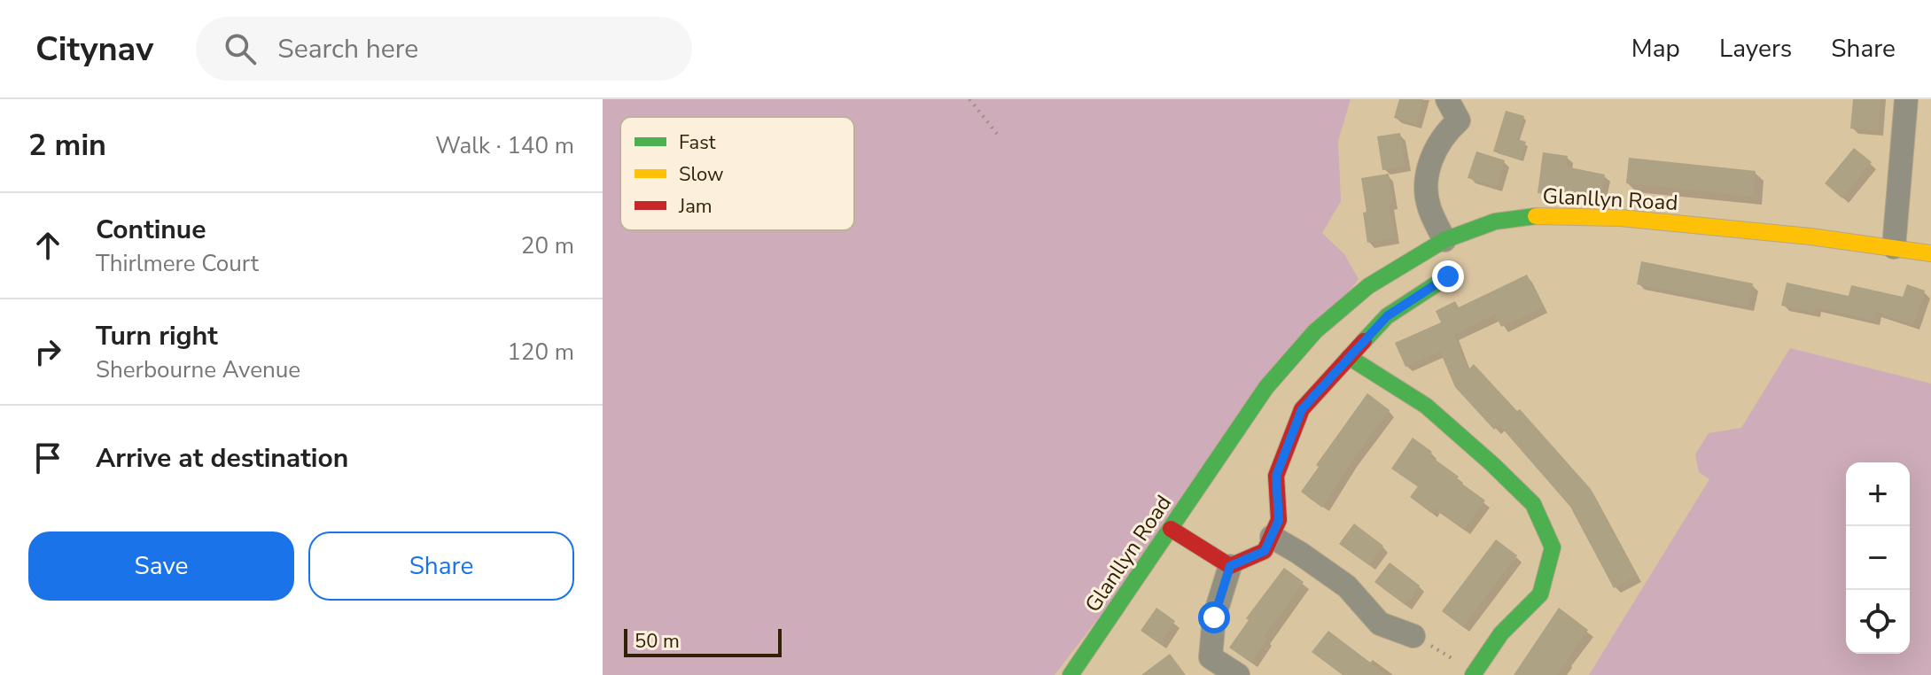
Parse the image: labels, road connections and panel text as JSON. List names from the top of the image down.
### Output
{
  "streets": {
    "street": ["Glanllyn Road"]
  },
  "legend": ["Fast", "Slow", "Jam"],
  "scale_bar": "50 m",
  "page": {
    "header": "Citynav",
    "search": "Search here",
    "nav": ["Map", "Layers", "Share"],
    "heading": ["2 min", "Walk · 140 m"],
    "list": [
      ["Continue", "Thirlmere Court", "20 m"],
      ["Turn right", "Sherbourne Avenue", "120 m"],
      "Arrive at destination"
    ],
    "map_buttons": ["+", "−"],
    "buttons": ["Save", "Share"],
    "scale": "50 m"
  }
}
